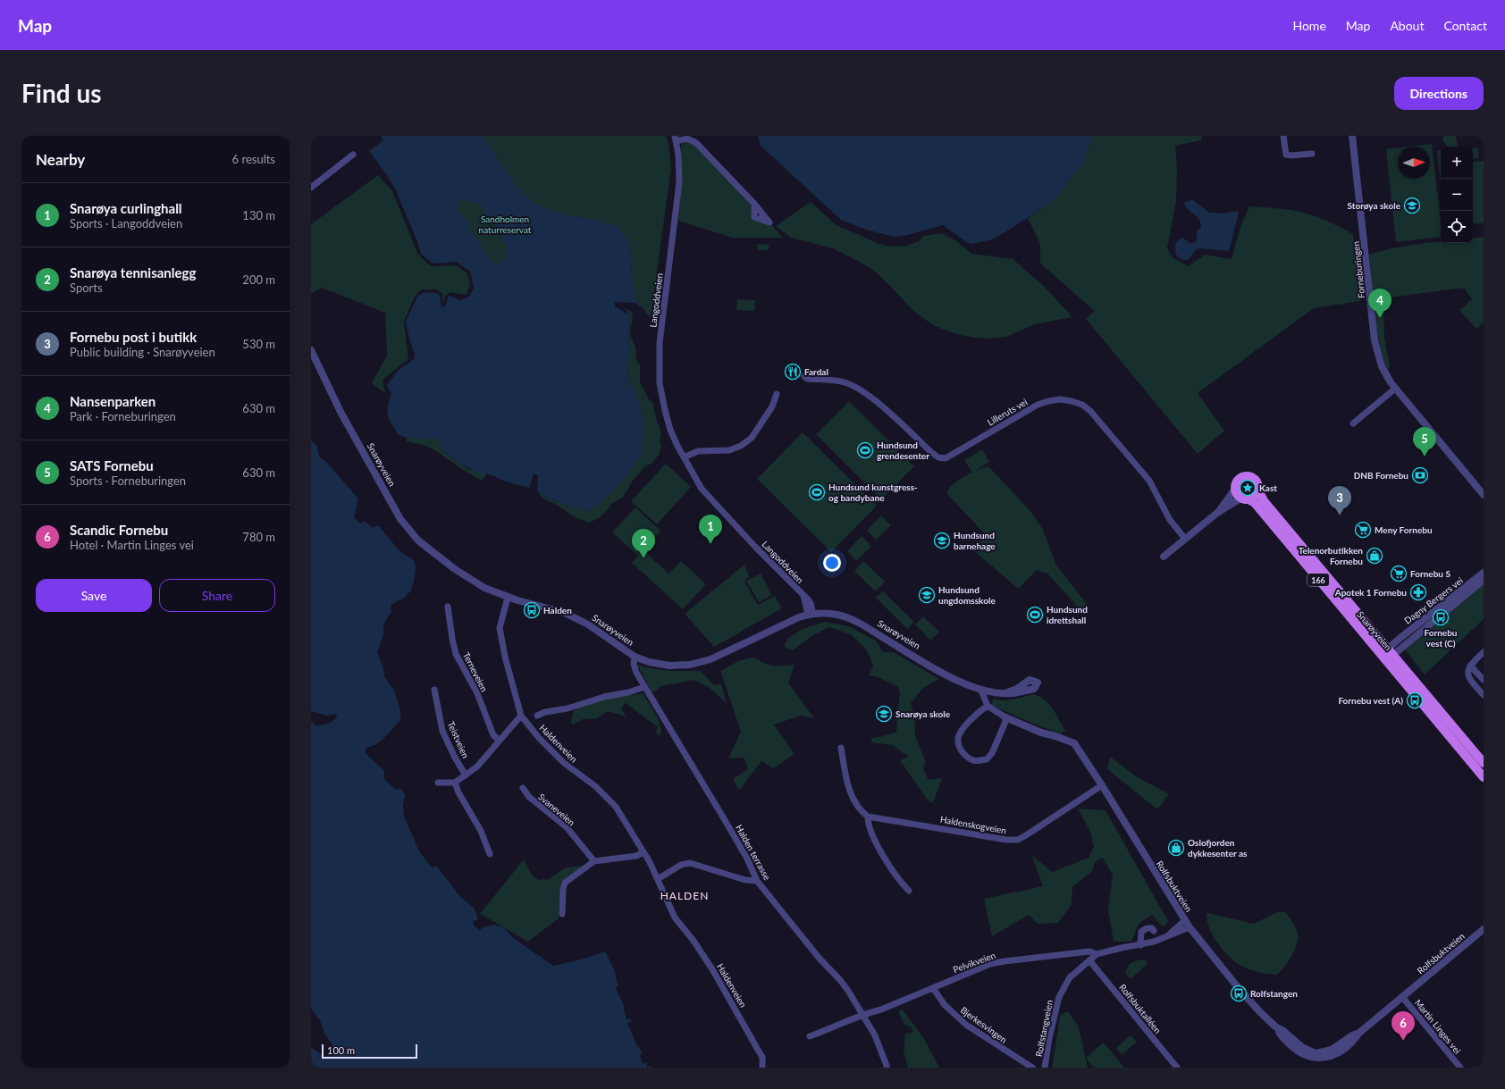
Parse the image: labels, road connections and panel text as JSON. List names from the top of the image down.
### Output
{
  "streets": {
    "main road": ["Snarøyveien", "166"],
    "street": [
      "Forneburingen",
      "Langoddveien",
      "Lilleruts vei",
      "Dagny Bergers vei",
      "Terneveien",
      "Teistveien",
      "Haldenveien",
      "Svaneveien",
      "Haldenskogveien",
      "Halden terrasse",
      "Rolfsbuktveien",
      "Pelvikveien",
      "Rolfsbuktalléen",
      "Bjerkesvingen",
      "Martin Linges vei",
      "Rolfstangveien"
    ]
  },
  "crossings": [
    ["Langoddveien", "Snarøyveien"],
    ["Snarøyveien", "166"],
    ["Snarøyveien", "Dagny Bergers vei"],
    ["Snarøyveien", "Haldenveien"],
    ["Snarøyveien", "Halden terrasse"],
    ["Terneveien", "Teistveien"],
    ["Teistveien", "Haldenveien"],
    ["Haldenskogveien", "Rolfsbuktveien"],
    ["Halden terrasse", "Pelvikveien"],
    ["Rolfsbuktveien", "Martin Linges vei"],
    ["Rolfsbuktveien", "Rolfstangveien"],
    ["Pelvikveien", "Bjerkesvingen"],
    ["Pelvikveien", "Rolfstangveien"],
    ["Rolfsbuktalléen", "Rolfstangveien"]
  ],
  "districts": ["HALDEN"],
  "parks": ["Sandholmen naturreservat"],
  "places": {
    "school or university": [
      "Storøya skole",
      "Hundsund barnehage",
      "Hundsund ungdomsskole",
      "Snarøya skole"
    ],
    "restaurant": ["Fardal"],
    "sports": ["Hundsund grendesenter", "Hundsund kunstgress- og bandybane", "Hundsund idrettshall"],
    "bank": ["DNB Fornebu"],
    "place": ["Kast"],
    "supermarket": ["Meny Fornebu", "Fornebu S"],
    "shop": ["Telenorbutikken Fornebu", "Oslofjorden dykkesenter as"],
    "pharmacy": ["Apotek 1 Fornebu"],
    "bus stop": [
      "Halden",
      "Fornebu vest (C)",
      "Fornebu vest (A)",
      "Rolfstangen"
    ]
  },
  "scale_bar": "100 m",
  "north": "right",
  "page": {
    "header": "Map",
    "nav": [
      "Home",
      "Map",
      "About",
      "Contact"
    ],
    "buttons": [
      "Directions",
      ["Save", "Share"]
    ],
    "title": "Find us",
    "heading": ["Nearby", "6 results"],
    "map_buttons": ["+", "−"],
    "list": [
      {
        "mark": "1",
        "name": "Snarøya curlinghall",
        "note": "Sports · Langoddveien",
        "value": "130 m"
      },
      {
        "mark": "2",
        "name": "Snarøya tennisanlegg",
        "note": "Sports",
        "value": "200 m"
      },
      {
        "mark": "3",
        "name": "Fornebu post i butikk",
        "note": "Public building · Snarøyveien",
        "value": "530 m"
      },
      {
        "mark": "4",
        "name": "Nansenparken",
        "note": "Park · Forneburingen",
        "value": "630 m"
      },
      {
        "mark": "5",
        "name": "SATS Fornebu",
        "note": "Sports · Forneburingen",
        "value": "630 m"
      },
      {
        "mark": "6",
        "name": "Scandic Fornebu",
        "note": "Hotel · Martin Linges vei",
        "value": "780 m"
      }
    ],
    "pins": [
      "4",
      "5",
      "3",
      "1",
      "2",
      "6"
    ],
    "scale": "100 m"
  }
}
